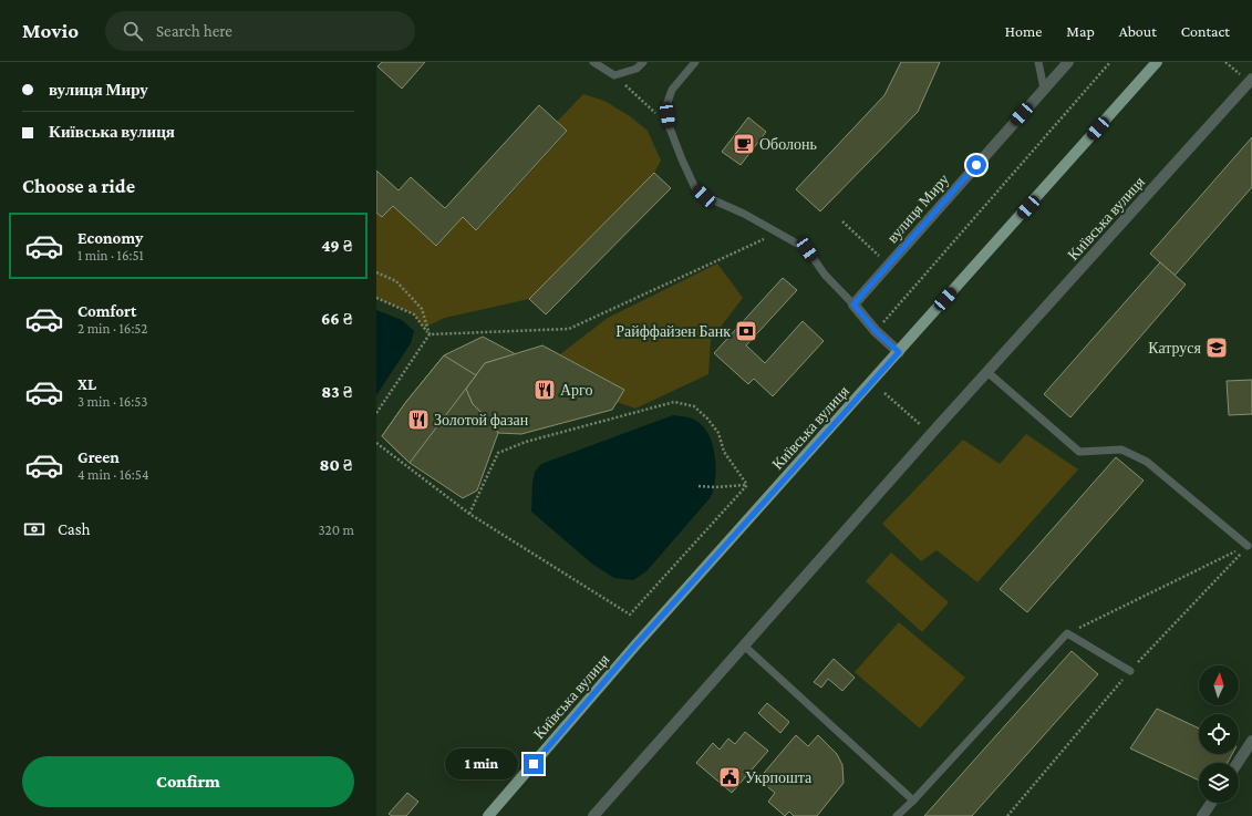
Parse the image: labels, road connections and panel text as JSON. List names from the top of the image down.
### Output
{
  "streets": {
    "main road": ["Київська вулиця"],
    "street": ["вулиця Миру"]
  },
  "places": {
    "cafe": ["Оболонь"],
    "bank": ["Райффайзен Банк"],
    "school or university": ["Катруся"],
    "restaurant": ["Арго", "Золотой фазан"],
    "public building": ["Укрпошта"]
  },
  "north": "top",
  "page": {
    "header": "Movio",
    "search": "Search here",
    "nav": [
      "Home",
      "Map",
      "About",
      "Contact"
    ],
    "banner": ["вулиця Миру", "Київська вулиця"],
    "heading": "Choose a ride",
    "list": [
      {
        "name": "Economy",
        "note": "1 min · 16:51",
        "value": "49 ₴"
      },
      {
        "name": "Comfort",
        "note": "2 min · 16:52",
        "value": "66 ₴"
      },
      {
        "name": "XL",
        "note": "3 min · 16:53",
        "value": "83 ₴"
      },
      {
        "name": "Green",
        "note": "4 min · 16:54",
        "value": "80 ₴"
      }
    ],
    "pay": ["Cash", "320 m"],
    "buttons": "Confirm",
    "bubble": "1 min"
  }
}
